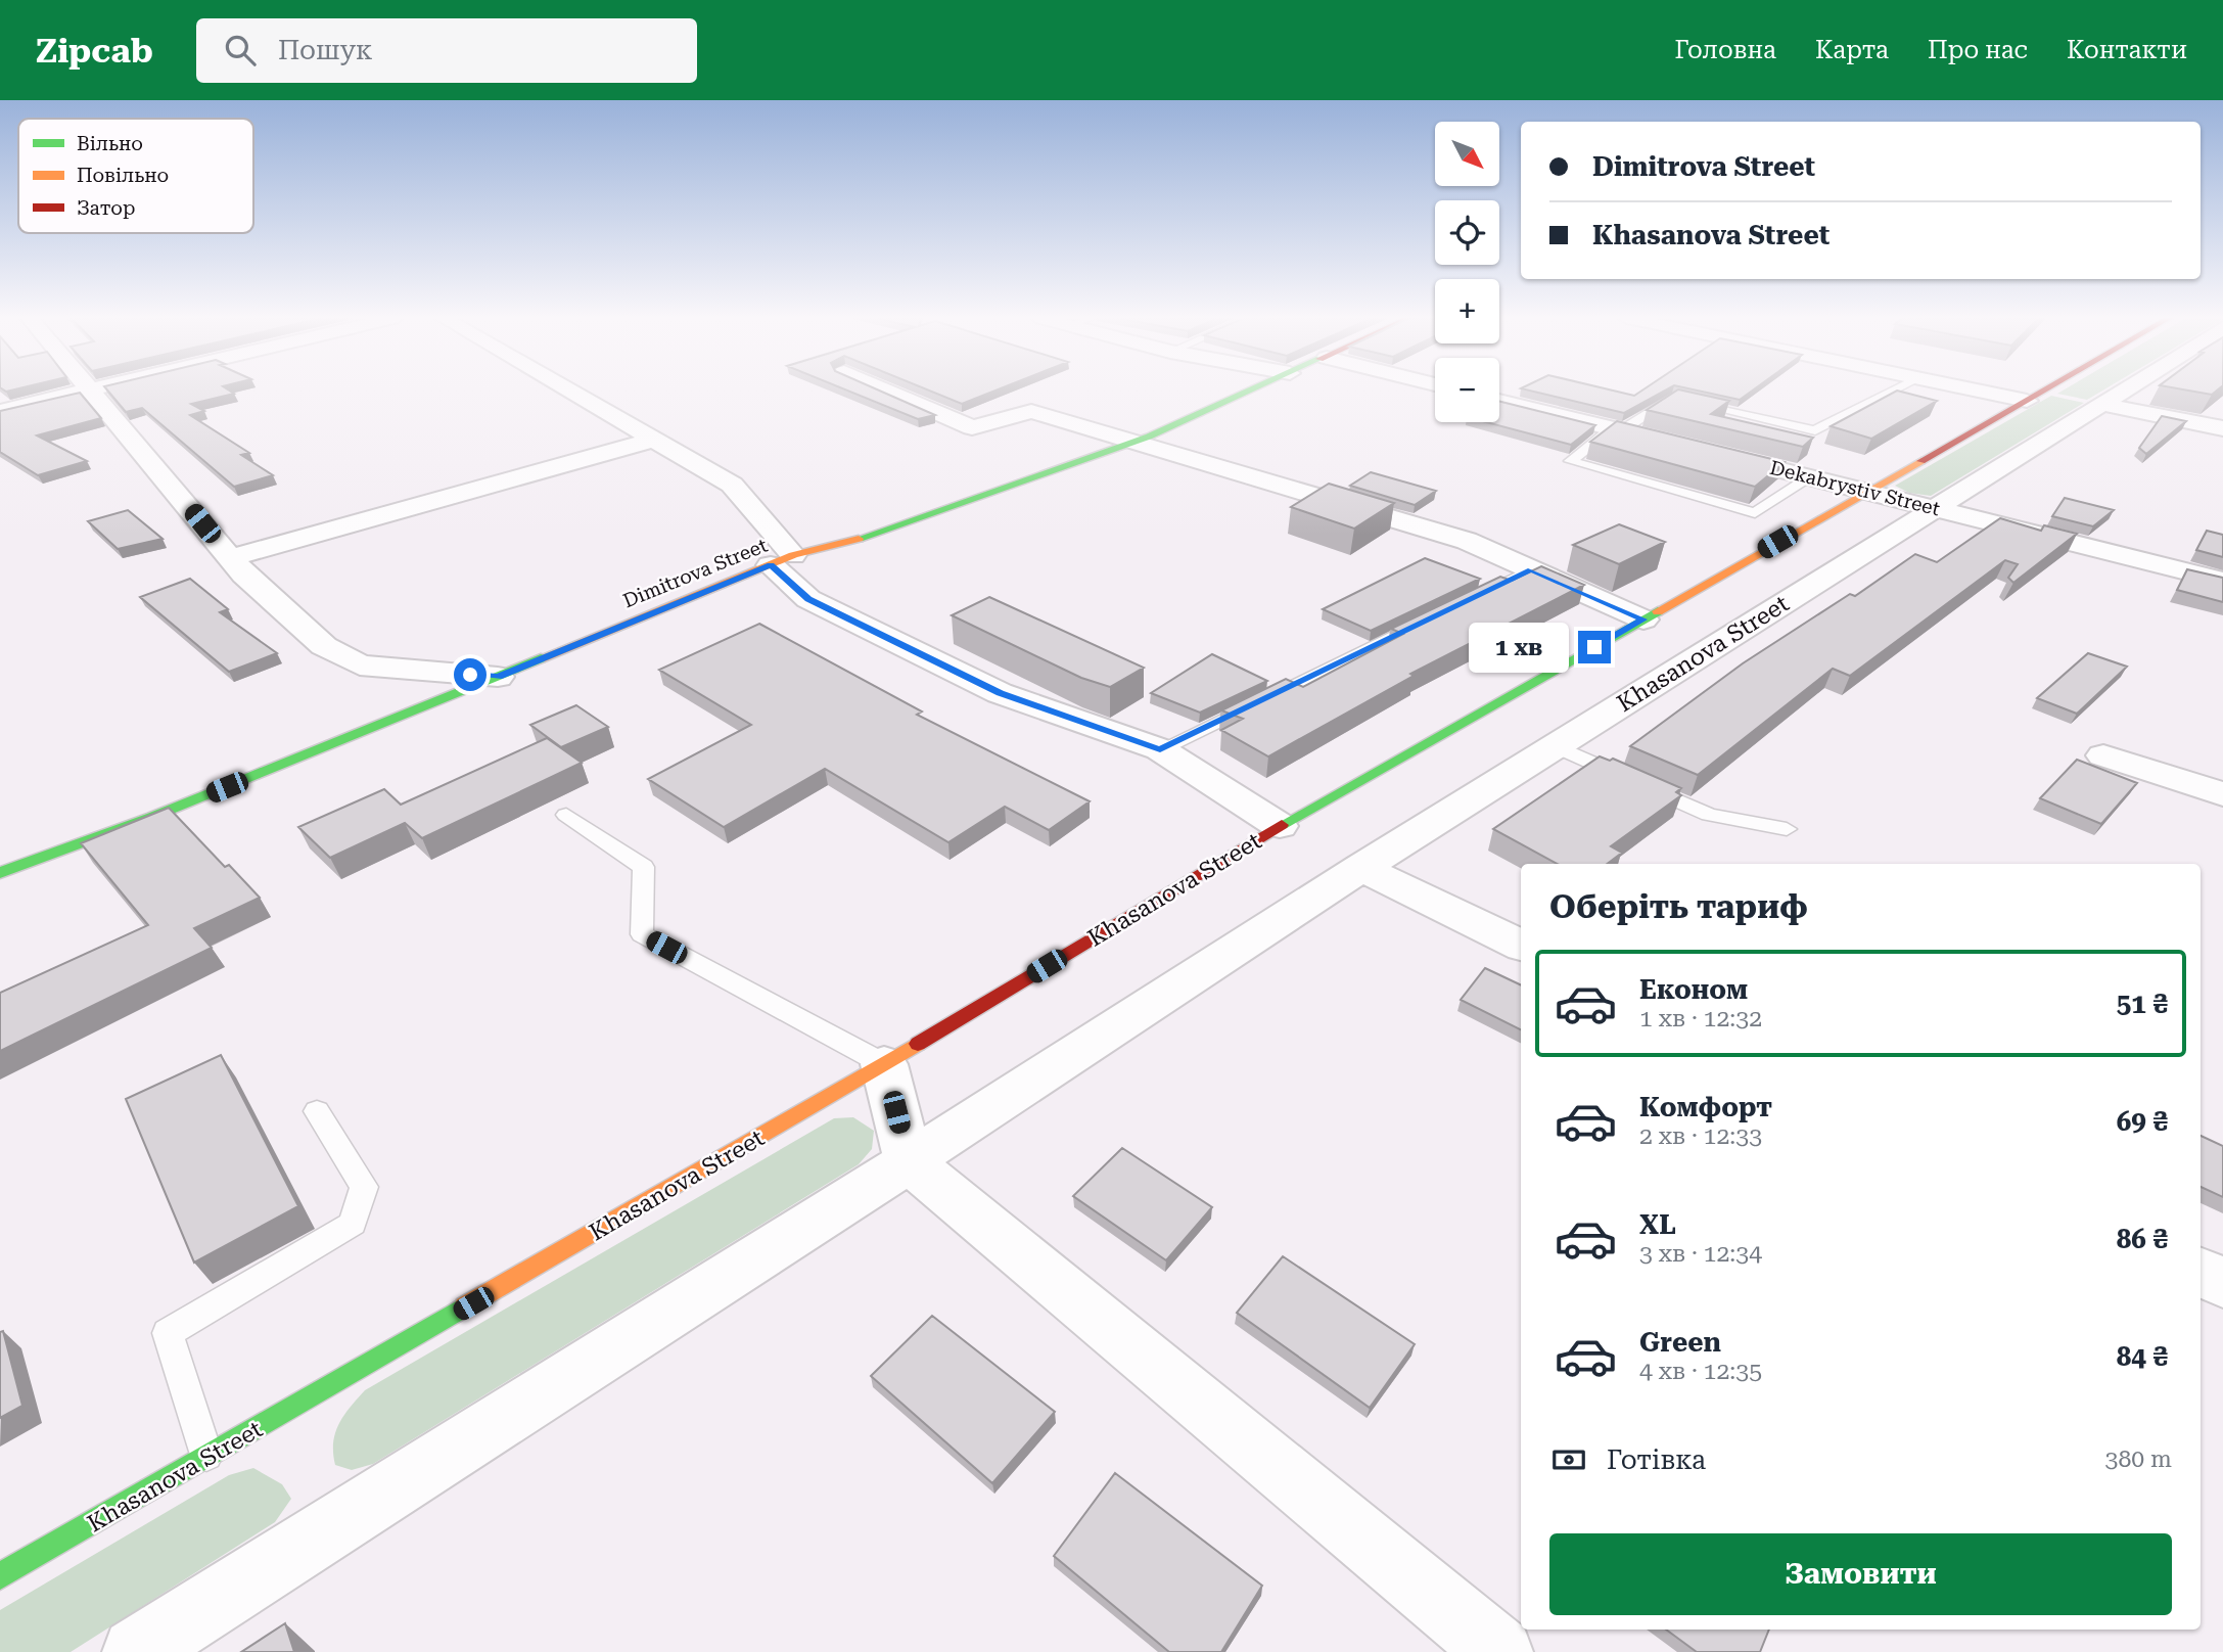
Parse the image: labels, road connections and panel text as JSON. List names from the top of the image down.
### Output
{
  "streets": {
    "street": ["Dekabrystiv Street", "Dimitrova Street", "Khasanova Street"]
  },
  "crossings": [
    ["Dekabrystiv Street", "Khasanova Street"]
  ],
  "legend": ["Вільно", "Повільно", "Затор"],
  "north": "bottom right",
  "page": {
    "header": "Zipcab",
    "search": "Пошук",
    "nav": [
      "Головна",
      "Карта",
      "Про нас",
      "Контакти"
    ],
    "map_buttons": ["+", "−"],
    "banner": ["Dimitrova Street", "Khasanova Street"],
    "bubble": "1 хв",
    "heading": "Оберіть тариф",
    "list": [
      {
        "name": "Економ",
        "note": "1 хв · 12:32",
        "value": "51 ₴"
      },
      {
        "name": "Комфорт",
        "note": "2 хв · 12:33",
        "value": "69 ₴"
      },
      {
        "name": "XL",
        "note": "3 хв · 12:34",
        "value": "86 ₴"
      },
      {
        "name": "Green",
        "note": "4 хв · 12:35",
        "value": "84 ₴"
      }
    ],
    "pay": ["Готівка", "380 m"],
    "buttons": "Замовити"
  }
}
